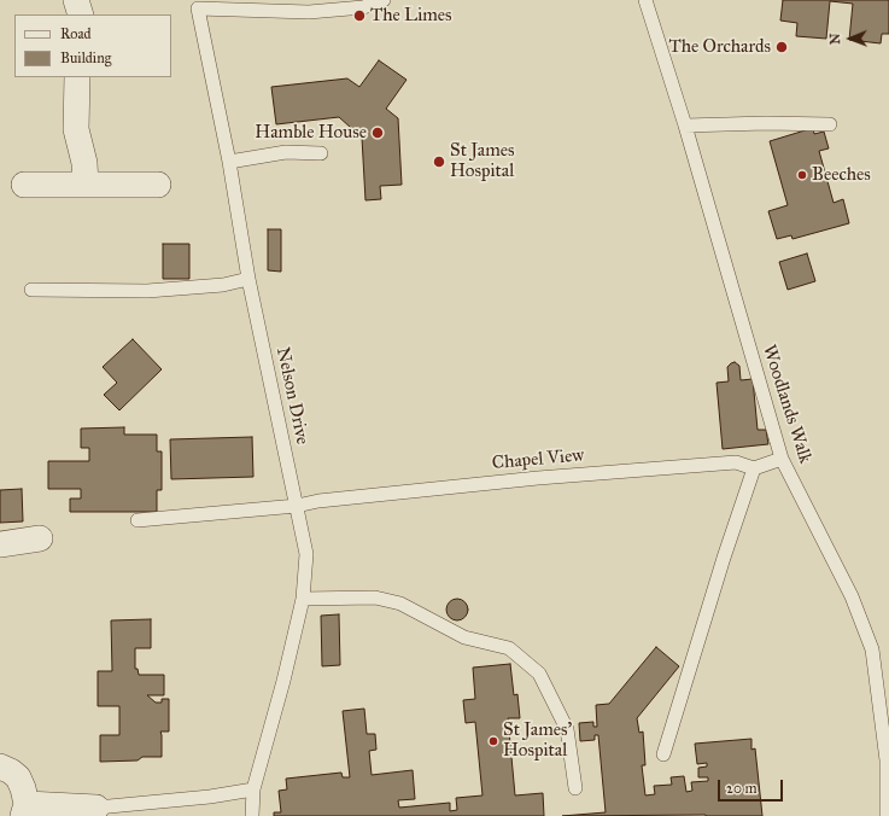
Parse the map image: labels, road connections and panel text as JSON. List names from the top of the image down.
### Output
{
  "streets": {
    "lane": ["Nelson Drive", "Woodlands Walk", "Chapel View"]
  },
  "crossings": [
    ["Nelson Drive", "Chapel View"]
  ],
  "places": [
    "The Limes",
    "The Orchards",
    "Hamble House",
    "St James Hospital",
    "Beeches",
    "St James' Hospital"
  ],
  "legend": ["Road", "Building"],
  "scale_bar": "20 m",
  "north": "left"
}
